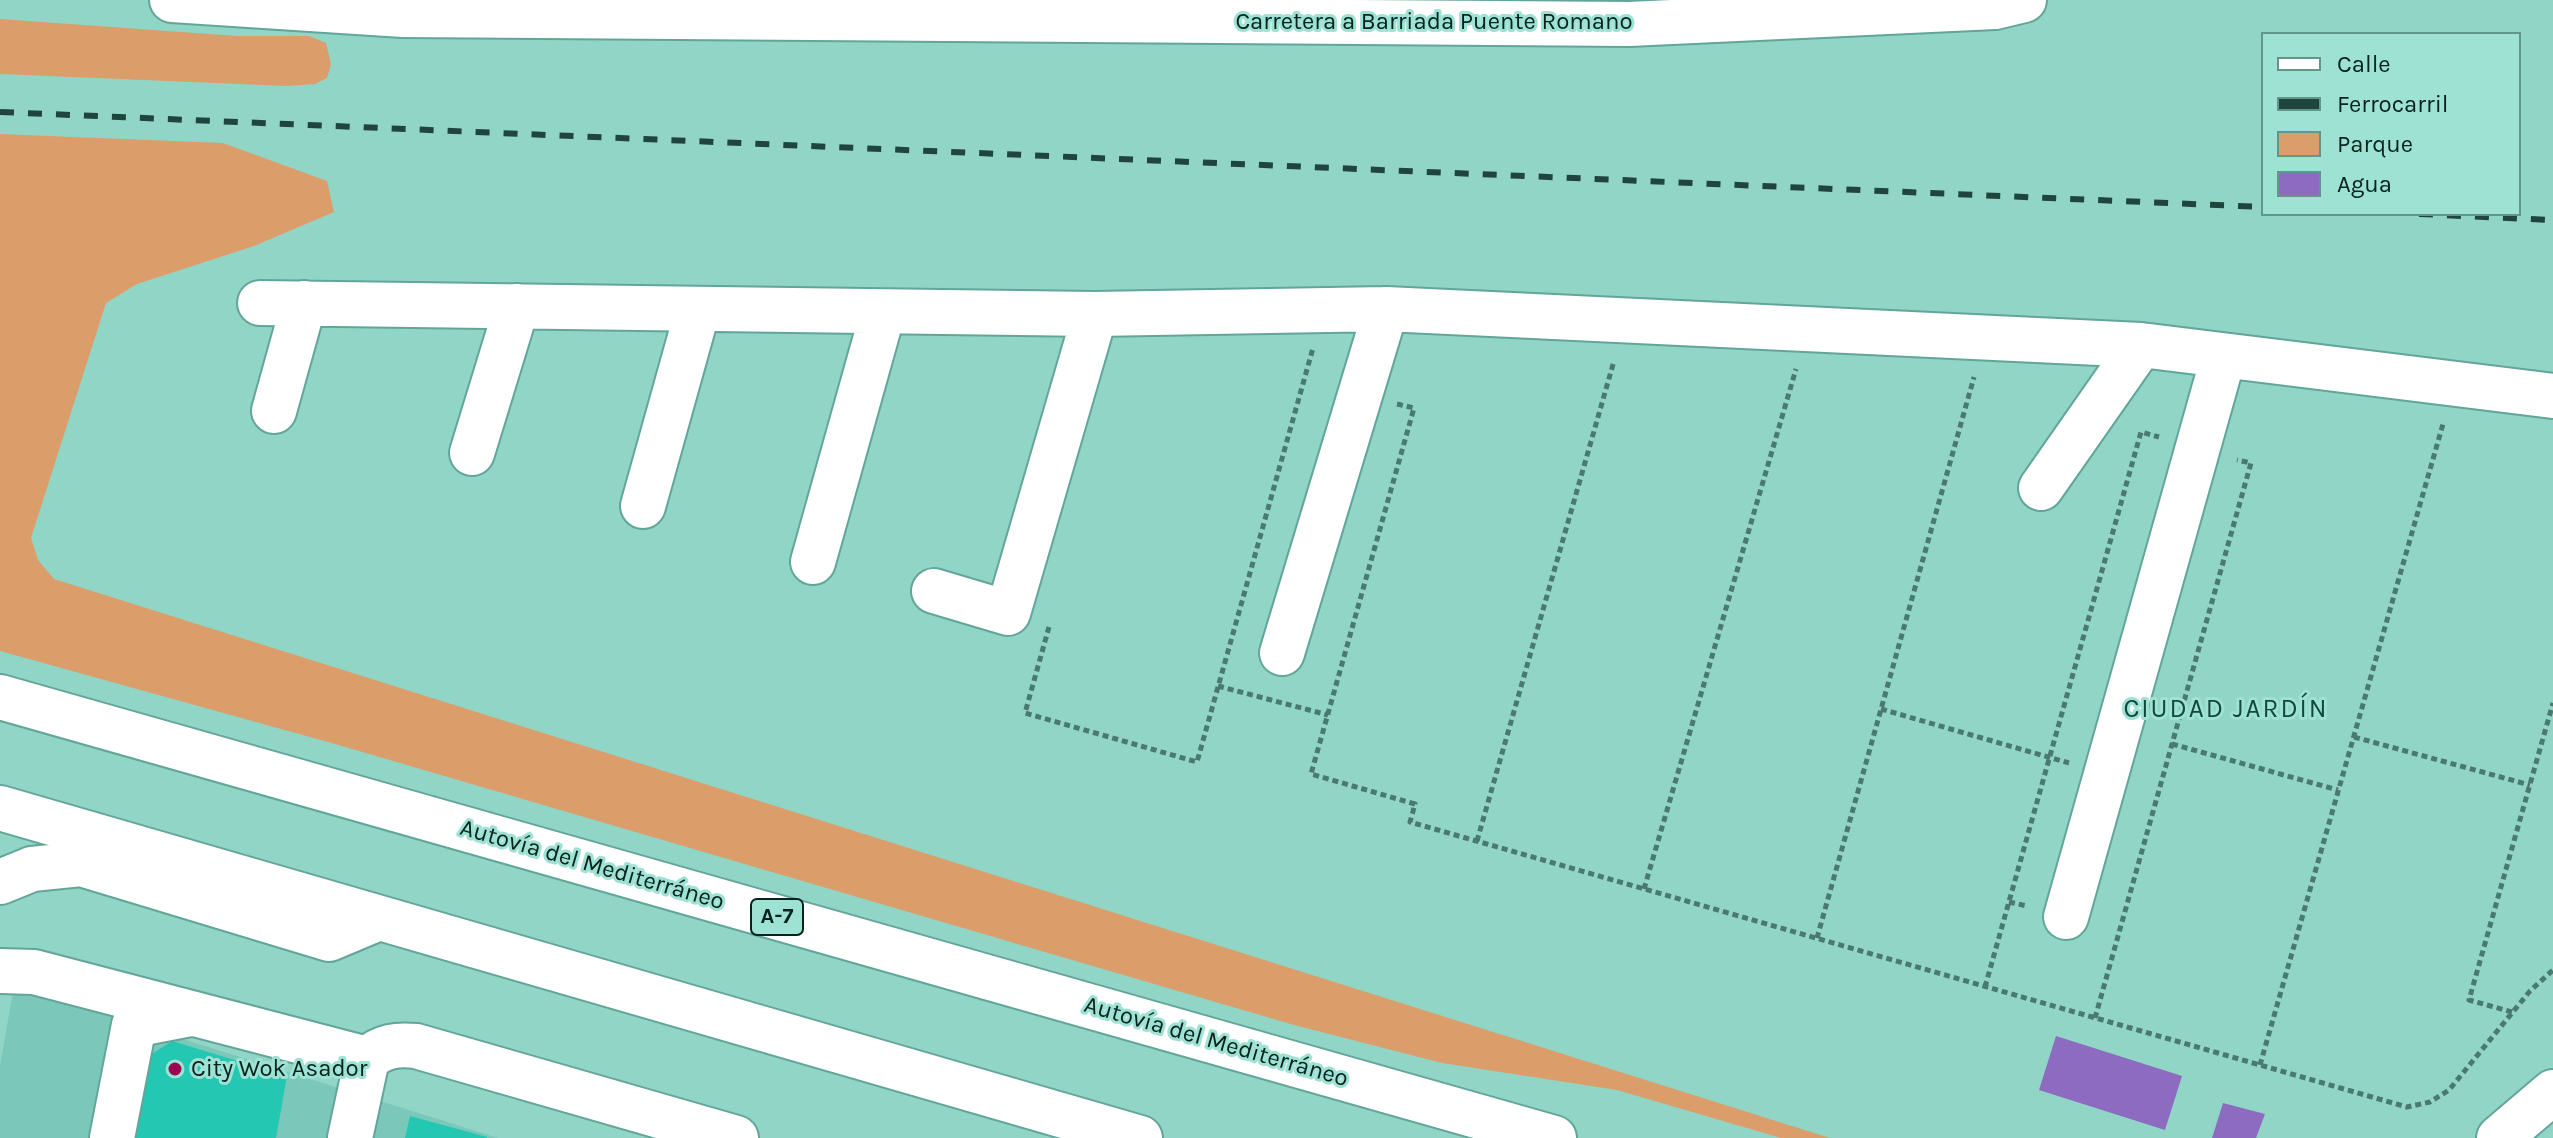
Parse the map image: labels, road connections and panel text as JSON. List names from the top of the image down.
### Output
{
  "streets": {
    "main road": ["Carretera a Barriada Puente Romano", "Autovía del Mediterráneo", "A-7"]
  },
  "districts": ["CIUDAD JARDÍN"],
  "places": ["City Wok Asador"],
  "legend": [
    "Calle",
    "Ferrocarril",
    "Parque",
    "Agua"
  ]
}
